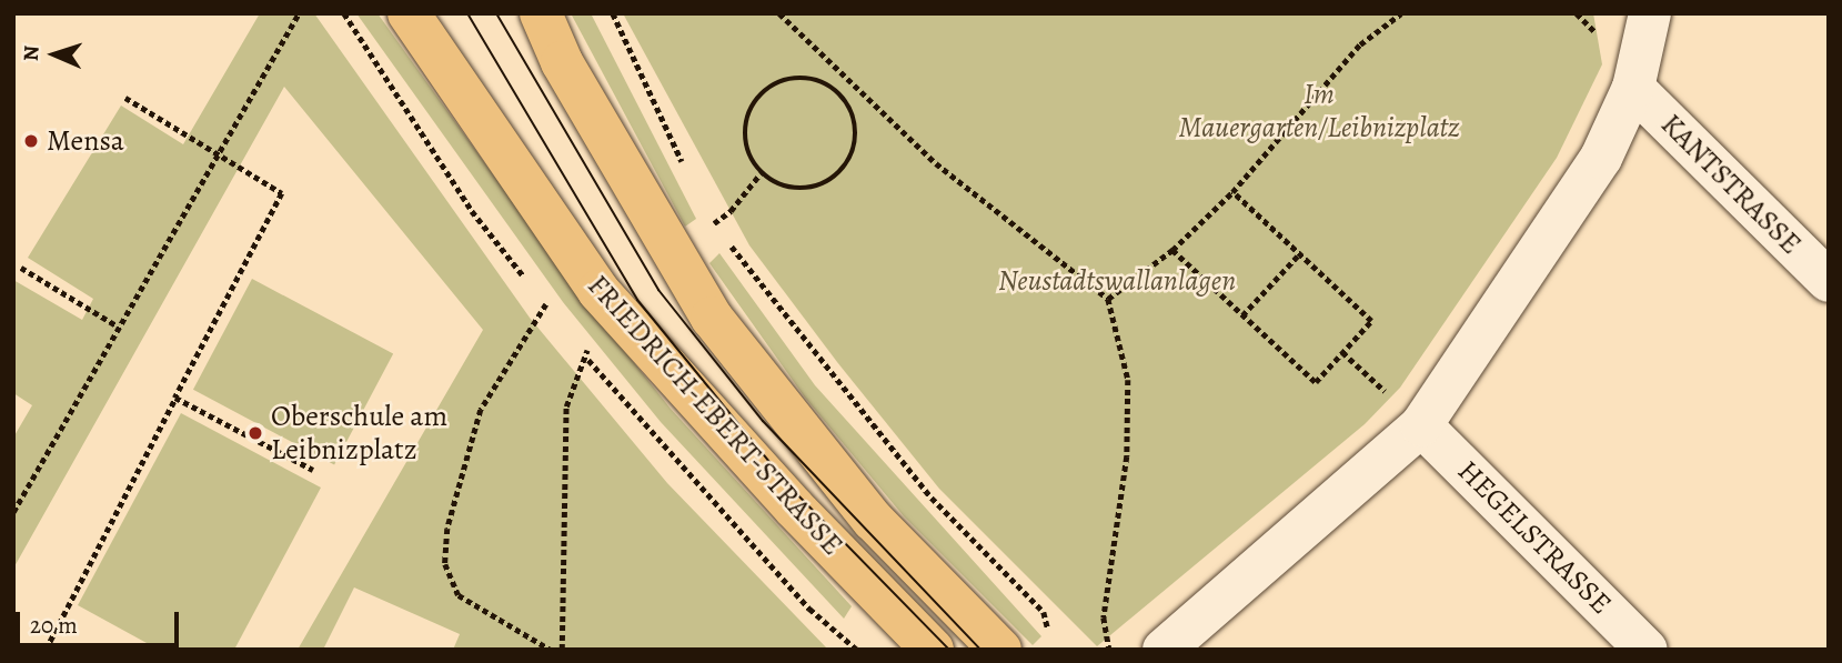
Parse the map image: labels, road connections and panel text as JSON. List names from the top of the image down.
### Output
{
  "streets": {
    "main road": ["FRIEDRICH-EBERT-STRASSE"],
    "street": ["KANTSTRASSE", "HEGELSTRASSE"]
  },
  "parks": ["Im Mauergarten/Leibnizplatz", "Neustadtswallanlagen"],
  "places": ["Mensa", "Oberschule am Leibnizplatz"],
  "scale_bar": "20 m",
  "north": "left"
}
